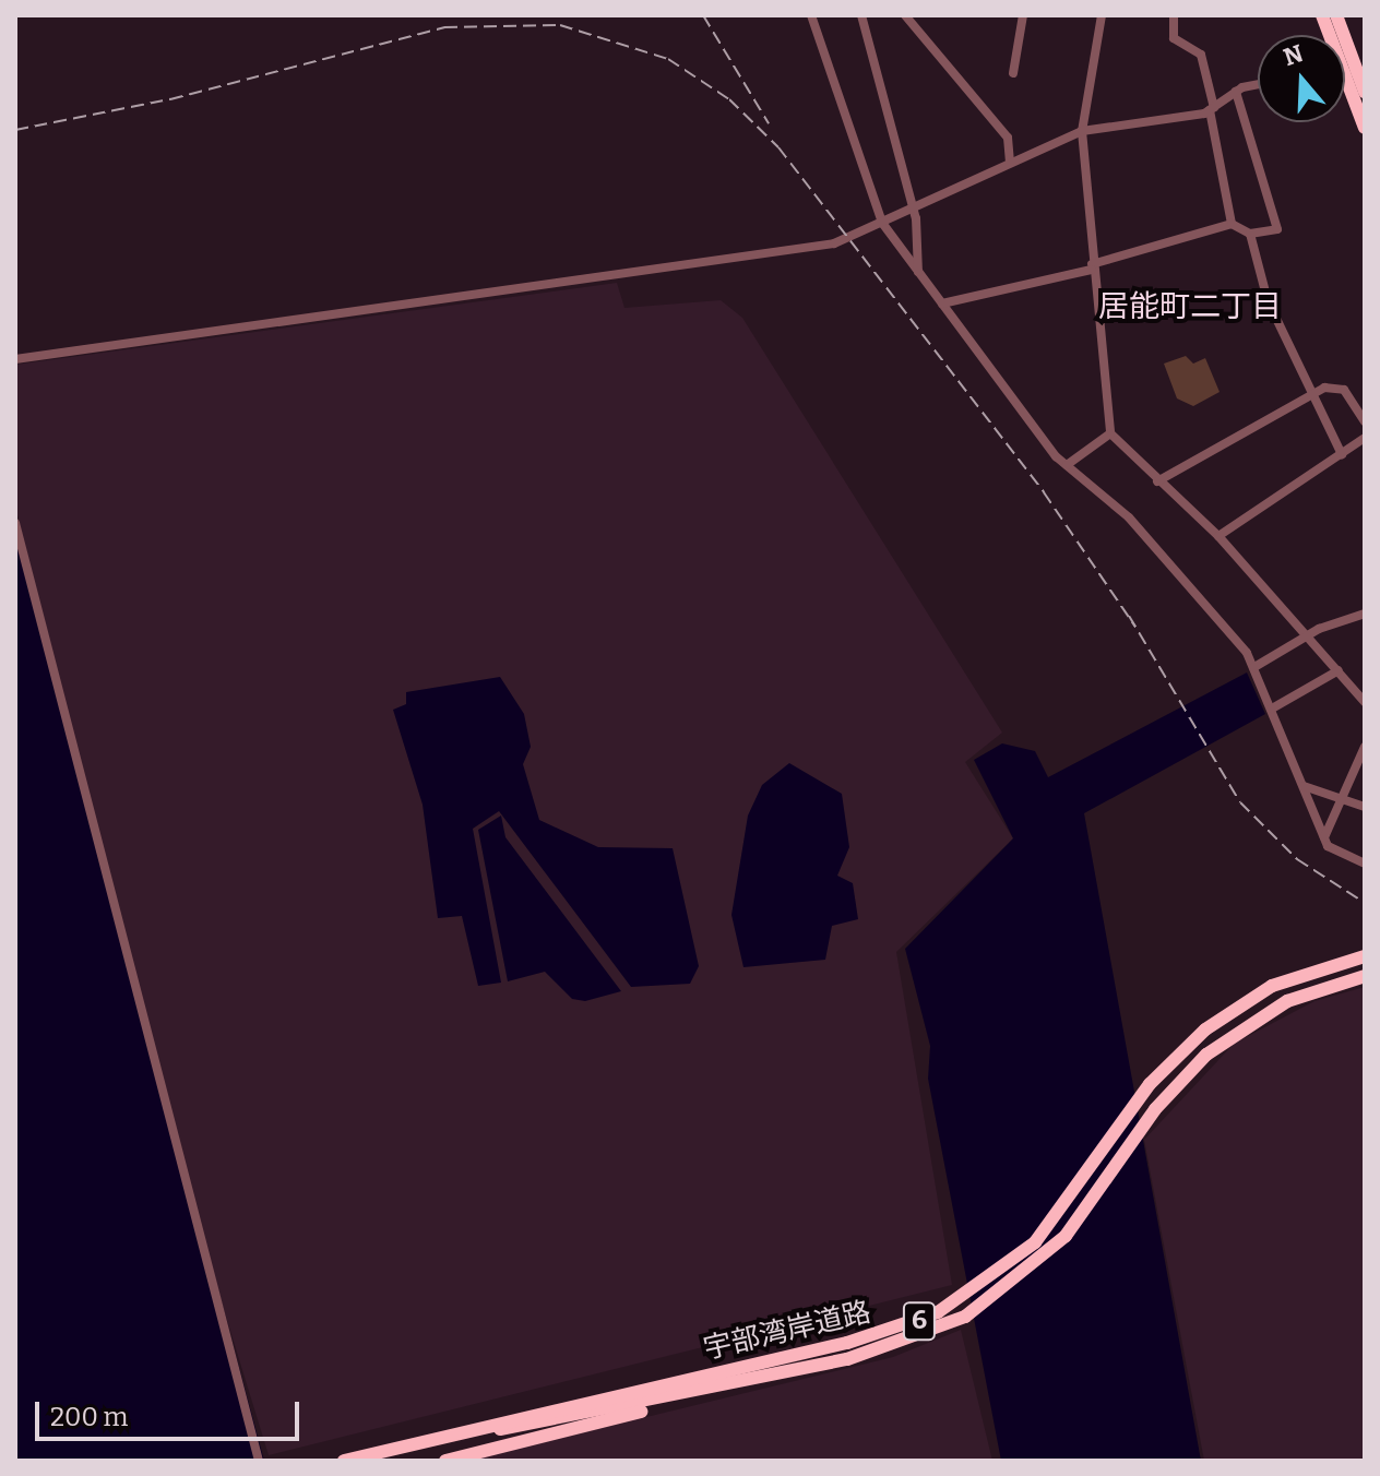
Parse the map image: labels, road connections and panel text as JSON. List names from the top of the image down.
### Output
{
  "streets": {
    "highway": ["6", "宇部湾岸道路"]
  },
  "districts": ["居能町二丁目"],
  "scale_bar": "200 m",
  "north": "top"
}
